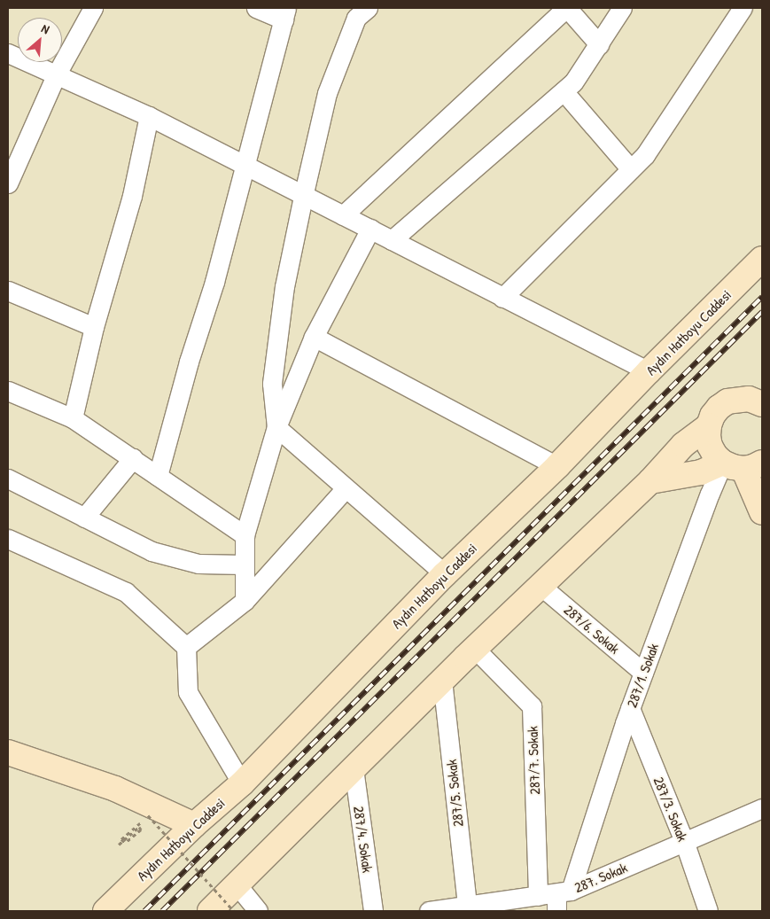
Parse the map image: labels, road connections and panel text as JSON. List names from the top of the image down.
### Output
{
  "streets": {
    "street": [
      "Aydın Hatboyu Caddesi",
      "287/6. Sokak",
      "287/1. Sokak",
      "287/7. Sokak",
      "287/5. Sokak",
      "287/3. Sokak",
      "287/4. Sokak",
      "287. Sokak"
    ]
  },
  "crossings": [
    ["287/6. Sokak", "287/1. Sokak"],
    ["287/1. Sokak", "287/7. Sokak"],
    ["287/1. Sokak", "287/3. Sokak"],
    ["287/1. Sokak", "287. Sokak"],
    ["287/7. Sokak", "287. Sokak"],
    ["287/5. Sokak", "287. Sokak"],
    ["287/3. Sokak", "287. Sokak"]
  ],
  "north": "top right"
}
